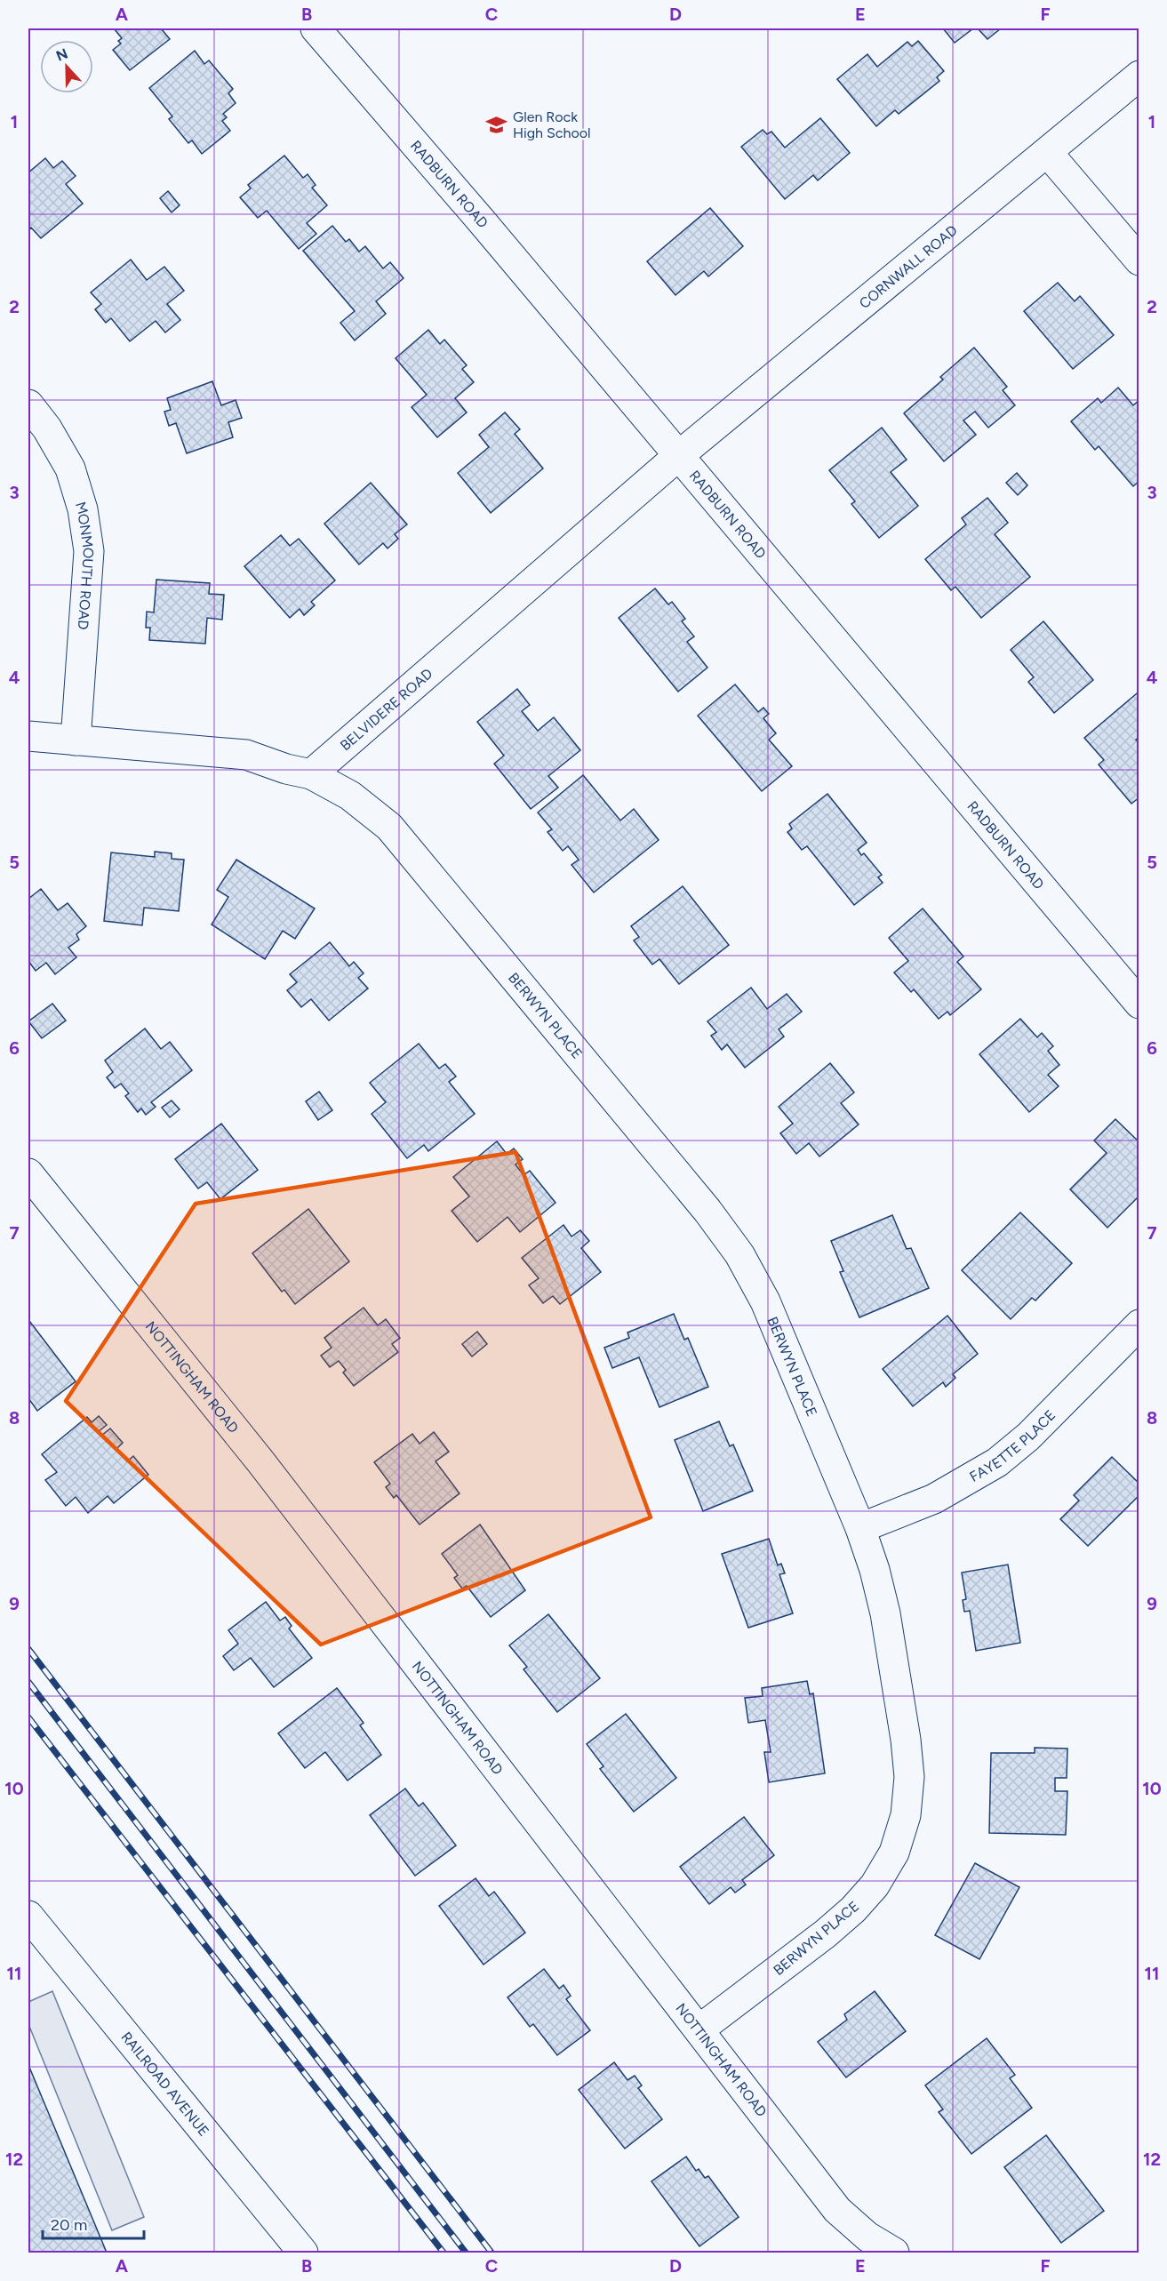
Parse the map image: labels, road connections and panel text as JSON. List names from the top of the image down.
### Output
{
  "streets": {
    "street": [
      "RADBURN ROAD",
      "CORNWALL ROAD",
      "MONMOUTH ROAD",
      "BELVIDERE ROAD",
      "BERWYN PLACE",
      "NOTTINGHAM ROAD",
      "FAYETTE PLACE",
      "RAILROAD AVENUE"
    ]
  },
  "crossings": [
    ["RADBURN ROAD", "CORNWALL ROAD"],
    ["RADBURN ROAD", "BELVIDERE ROAD"],
    ["CORNWALL ROAD", "BELVIDERE ROAD"],
    ["BELVIDERE ROAD", "BERWYN PLACE"],
    ["BERWYN PLACE", "NOTTINGHAM ROAD"],
    ["BERWYN PLACE", "FAYETTE PLACE"]
  ],
  "places": {
    "school or university": ["Glen Rock High School"]
  },
  "scale_bar": "20 m",
  "north": "top",
  "grid": {
    "columns": [
      "A",
      "B",
      "C",
      "D",
      "E",
      "F"
    ],
    "rows": [
      "1",
      "2",
      "3",
      "4",
      "5",
      "6",
      "7",
      "8",
      "9",
      "10",
      "11",
      "12"
    ]
  }
}
